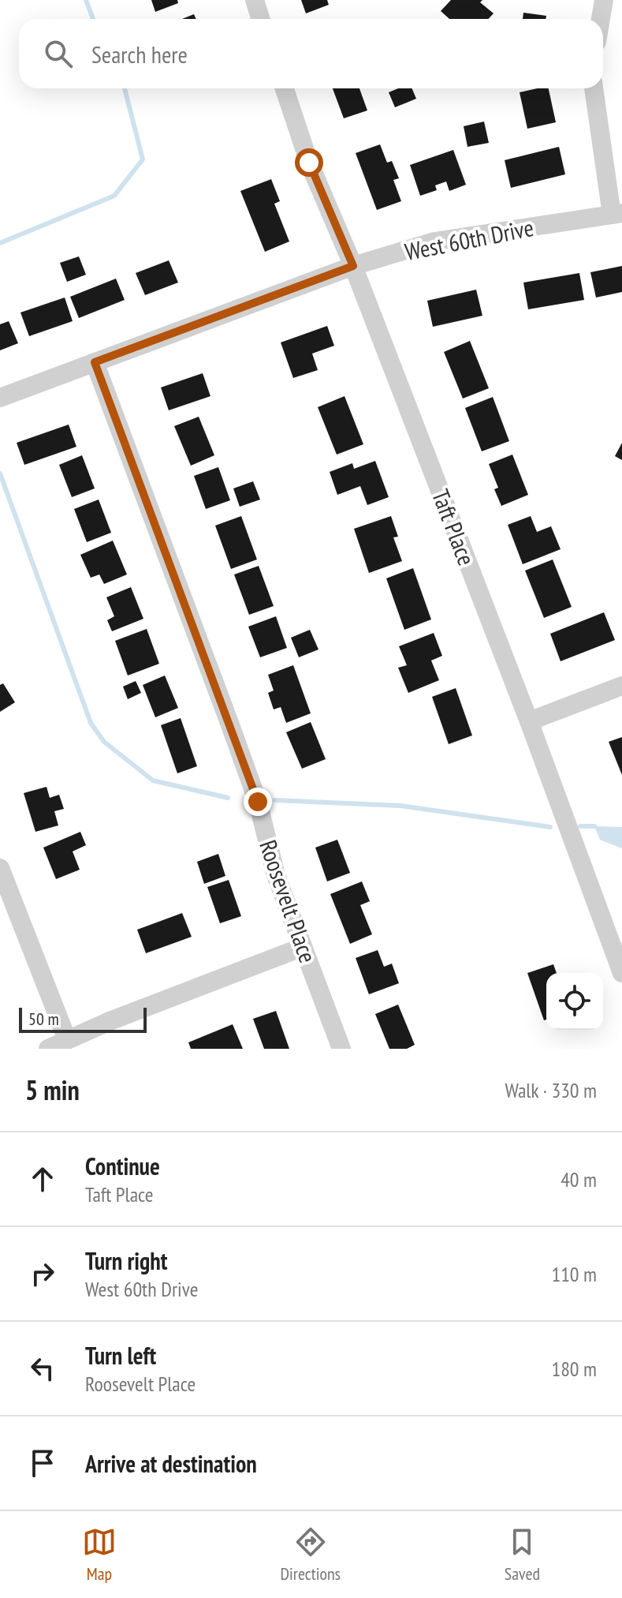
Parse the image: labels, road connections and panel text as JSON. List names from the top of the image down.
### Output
{
  "streets": {
    "street": ["West 60th Drive", "Taft Place", "Roosevelt Place"]
  },
  "crossings": [
    ["West 60th Drive", "Taft Place"],
    ["West 60th Drive", "Roosevelt Place"]
  ],
  "scale_bar": "50 m",
  "page": {
    "search": "Search here",
    "scale": "50 m",
    "heading": ["5 min", "Walk · 330 m"],
    "list": [
      ["Continue", "Taft Place", "40 m"],
      ["Turn right", "West 60th Drive", "110 m"],
      ["Turn left", "Roosevelt Place", "180 m"],
      "Arrive at destination"
    ],
    "nav": ["Map", "Directions", "Saved"]
  }
}
